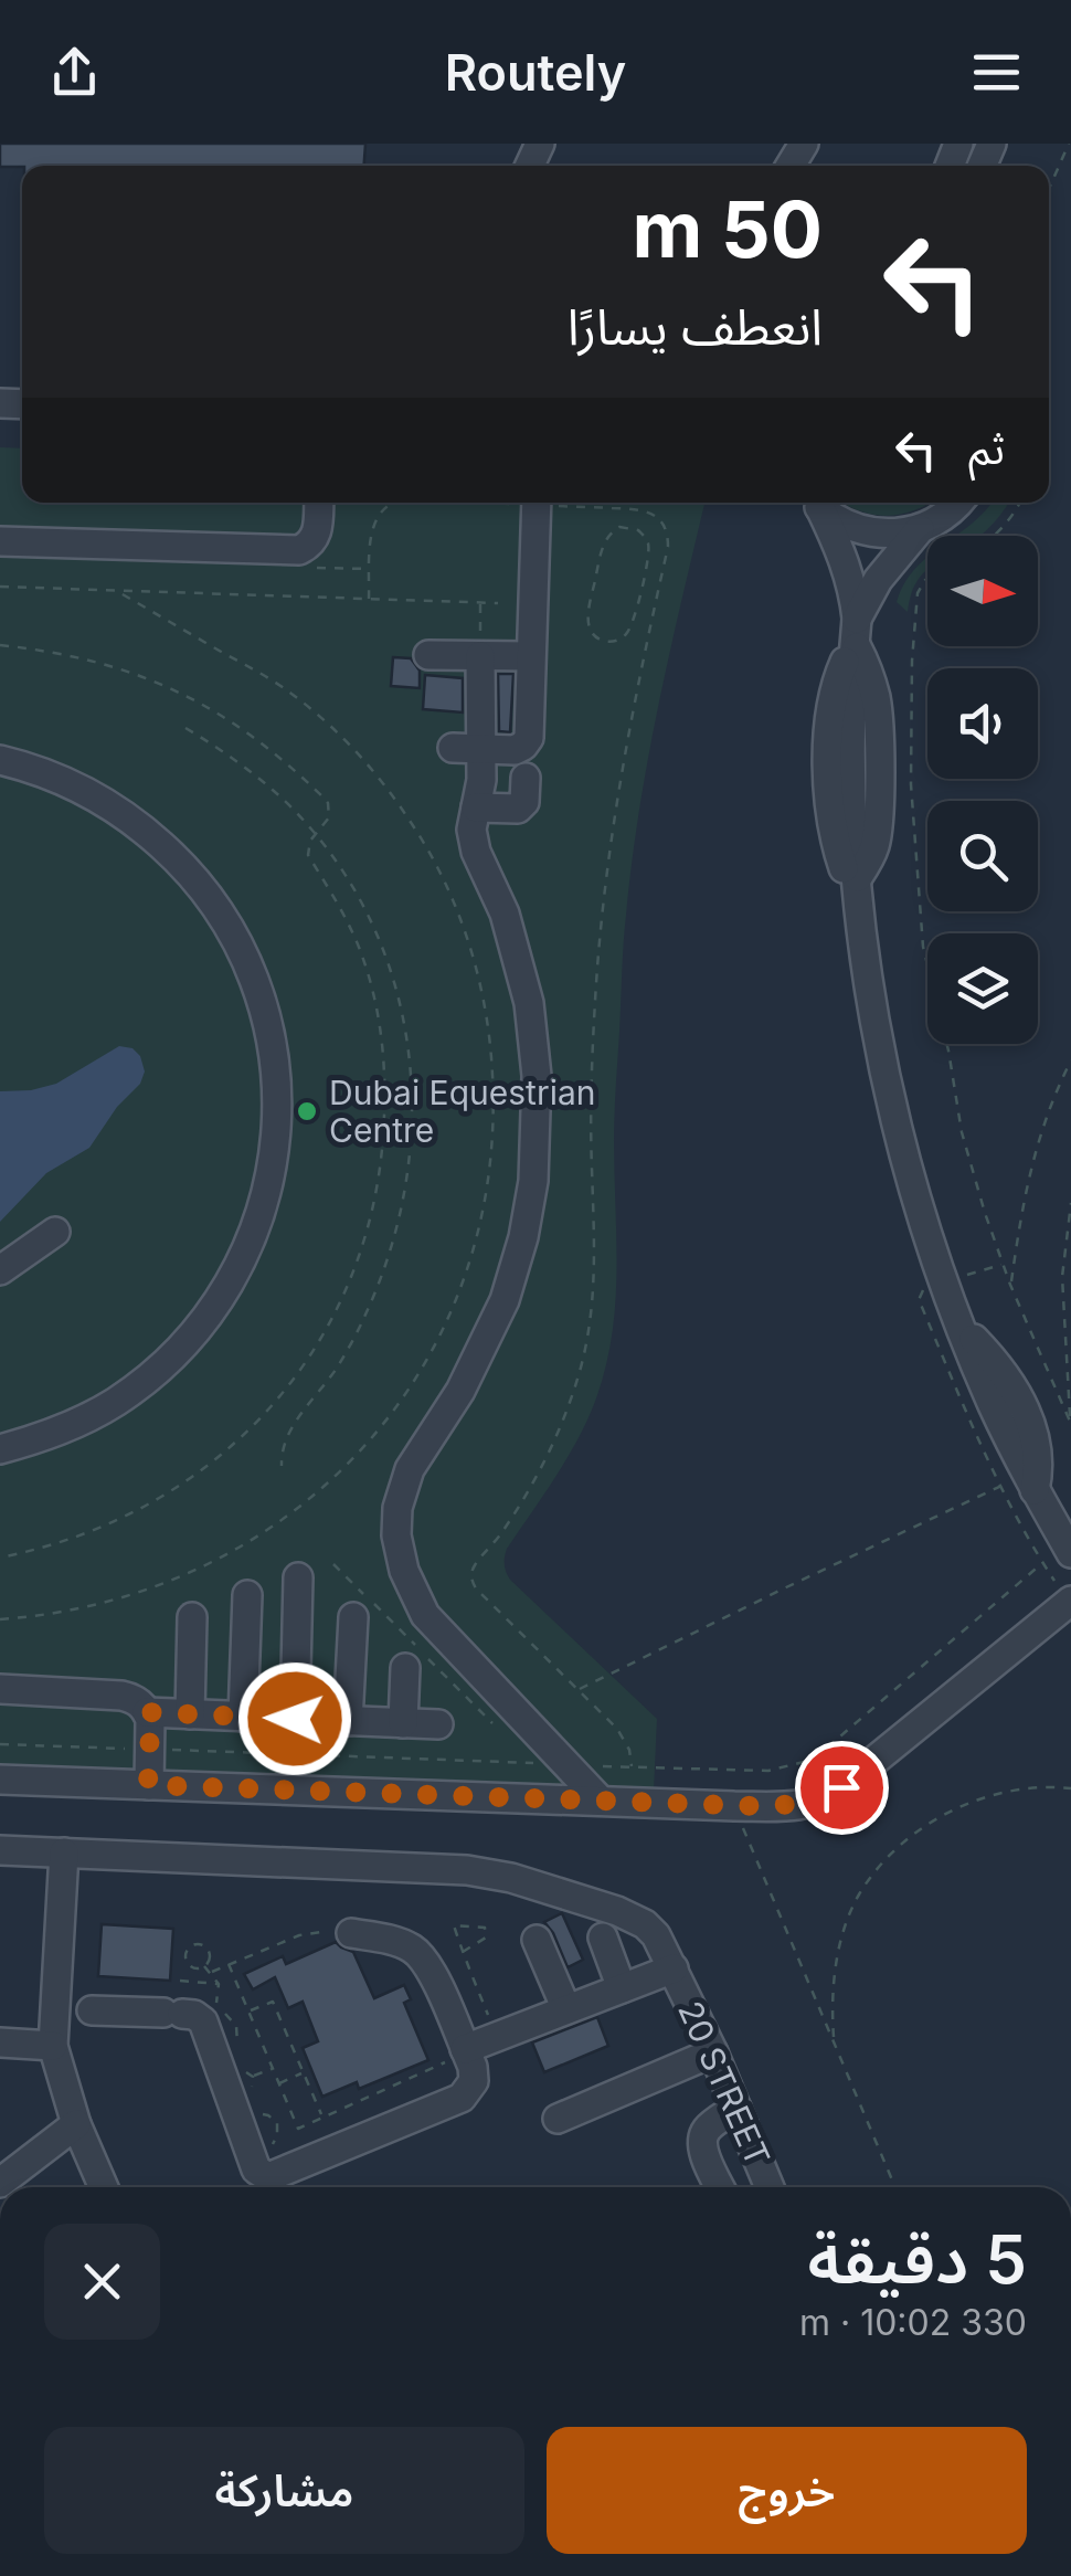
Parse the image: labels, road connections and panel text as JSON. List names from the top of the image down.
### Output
{
  "streets": {
    "street": ["20 STREET"]
  },
  "places": ["Dubai Equestrian Centre"],
  "north": "right",
  "page": {
    "header": "Routely",
    "turn": ["50 m", "انعطف يسارًا"],
    "then": "ثم",
    "heading": ["5 دقيقة", "330 m · 10:02"],
    "buttons": ["خروج", "مشاركة"]
  }
}
